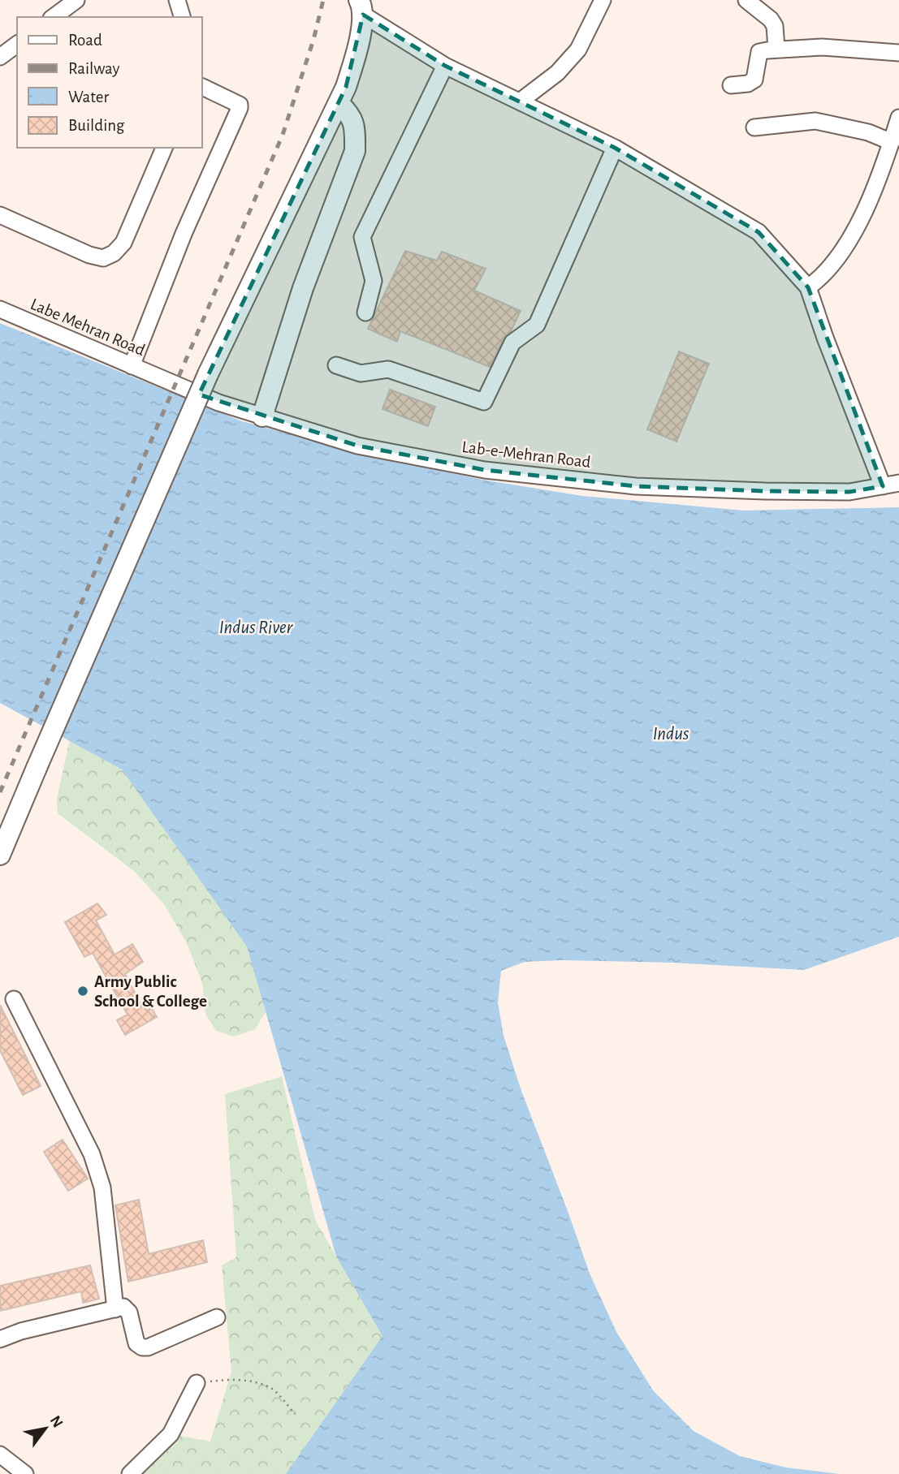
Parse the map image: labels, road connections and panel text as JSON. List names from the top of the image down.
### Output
{
  "streets": {
    "street": ["Labe Mehran Road", "Lab-e-Mehran Road"]
  },
  "crossings": [
    ["Labe Mehran Road", "Lab-e-Mehran Road"]
  ],
  "water": ["Indus River", "Indus"],
  "places": ["Army Public School & College"],
  "legend": [
    "Road",
    "Railway",
    "Water",
    "Building"
  ],
  "north": "top right"
}
